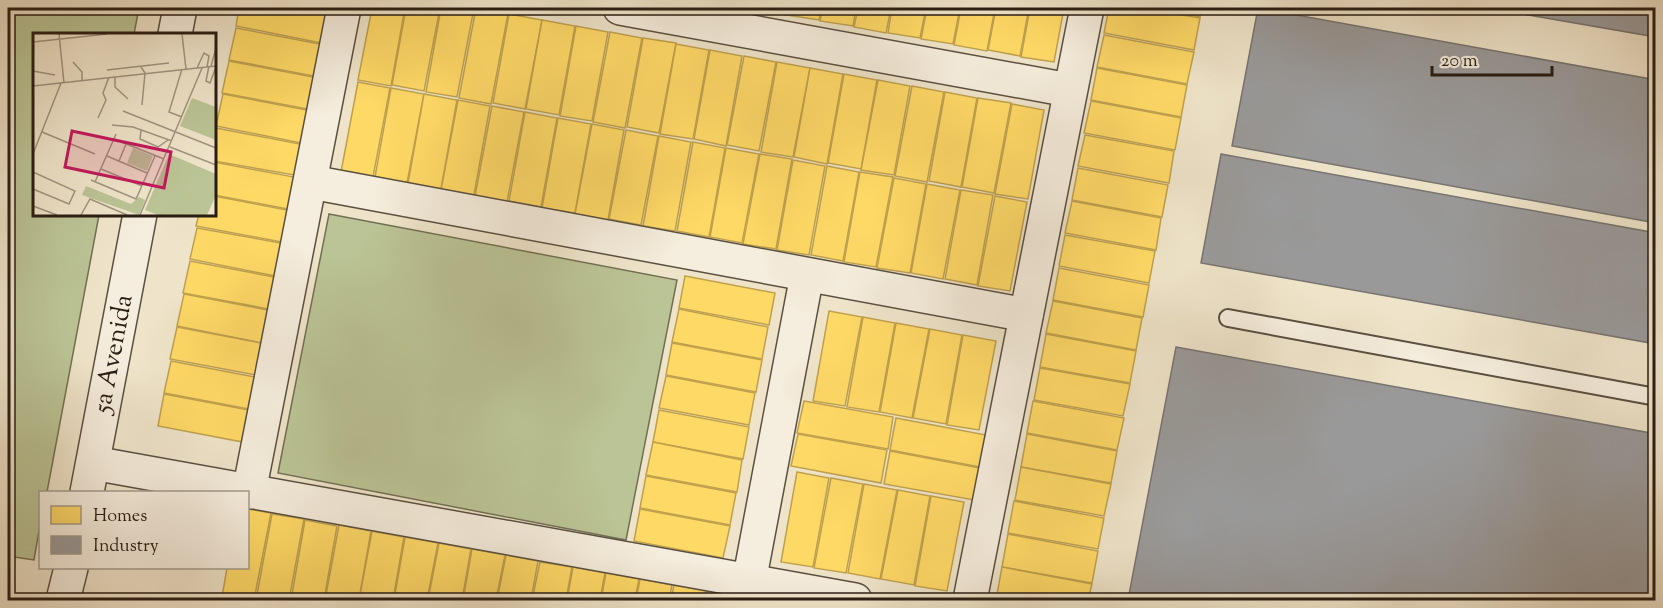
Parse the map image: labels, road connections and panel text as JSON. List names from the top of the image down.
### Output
{
  "streets": {
    "street": ["5a Avenida"]
  },
  "legend": ["Homes", "Industry"],
  "scale_bar": "20 m"
}
